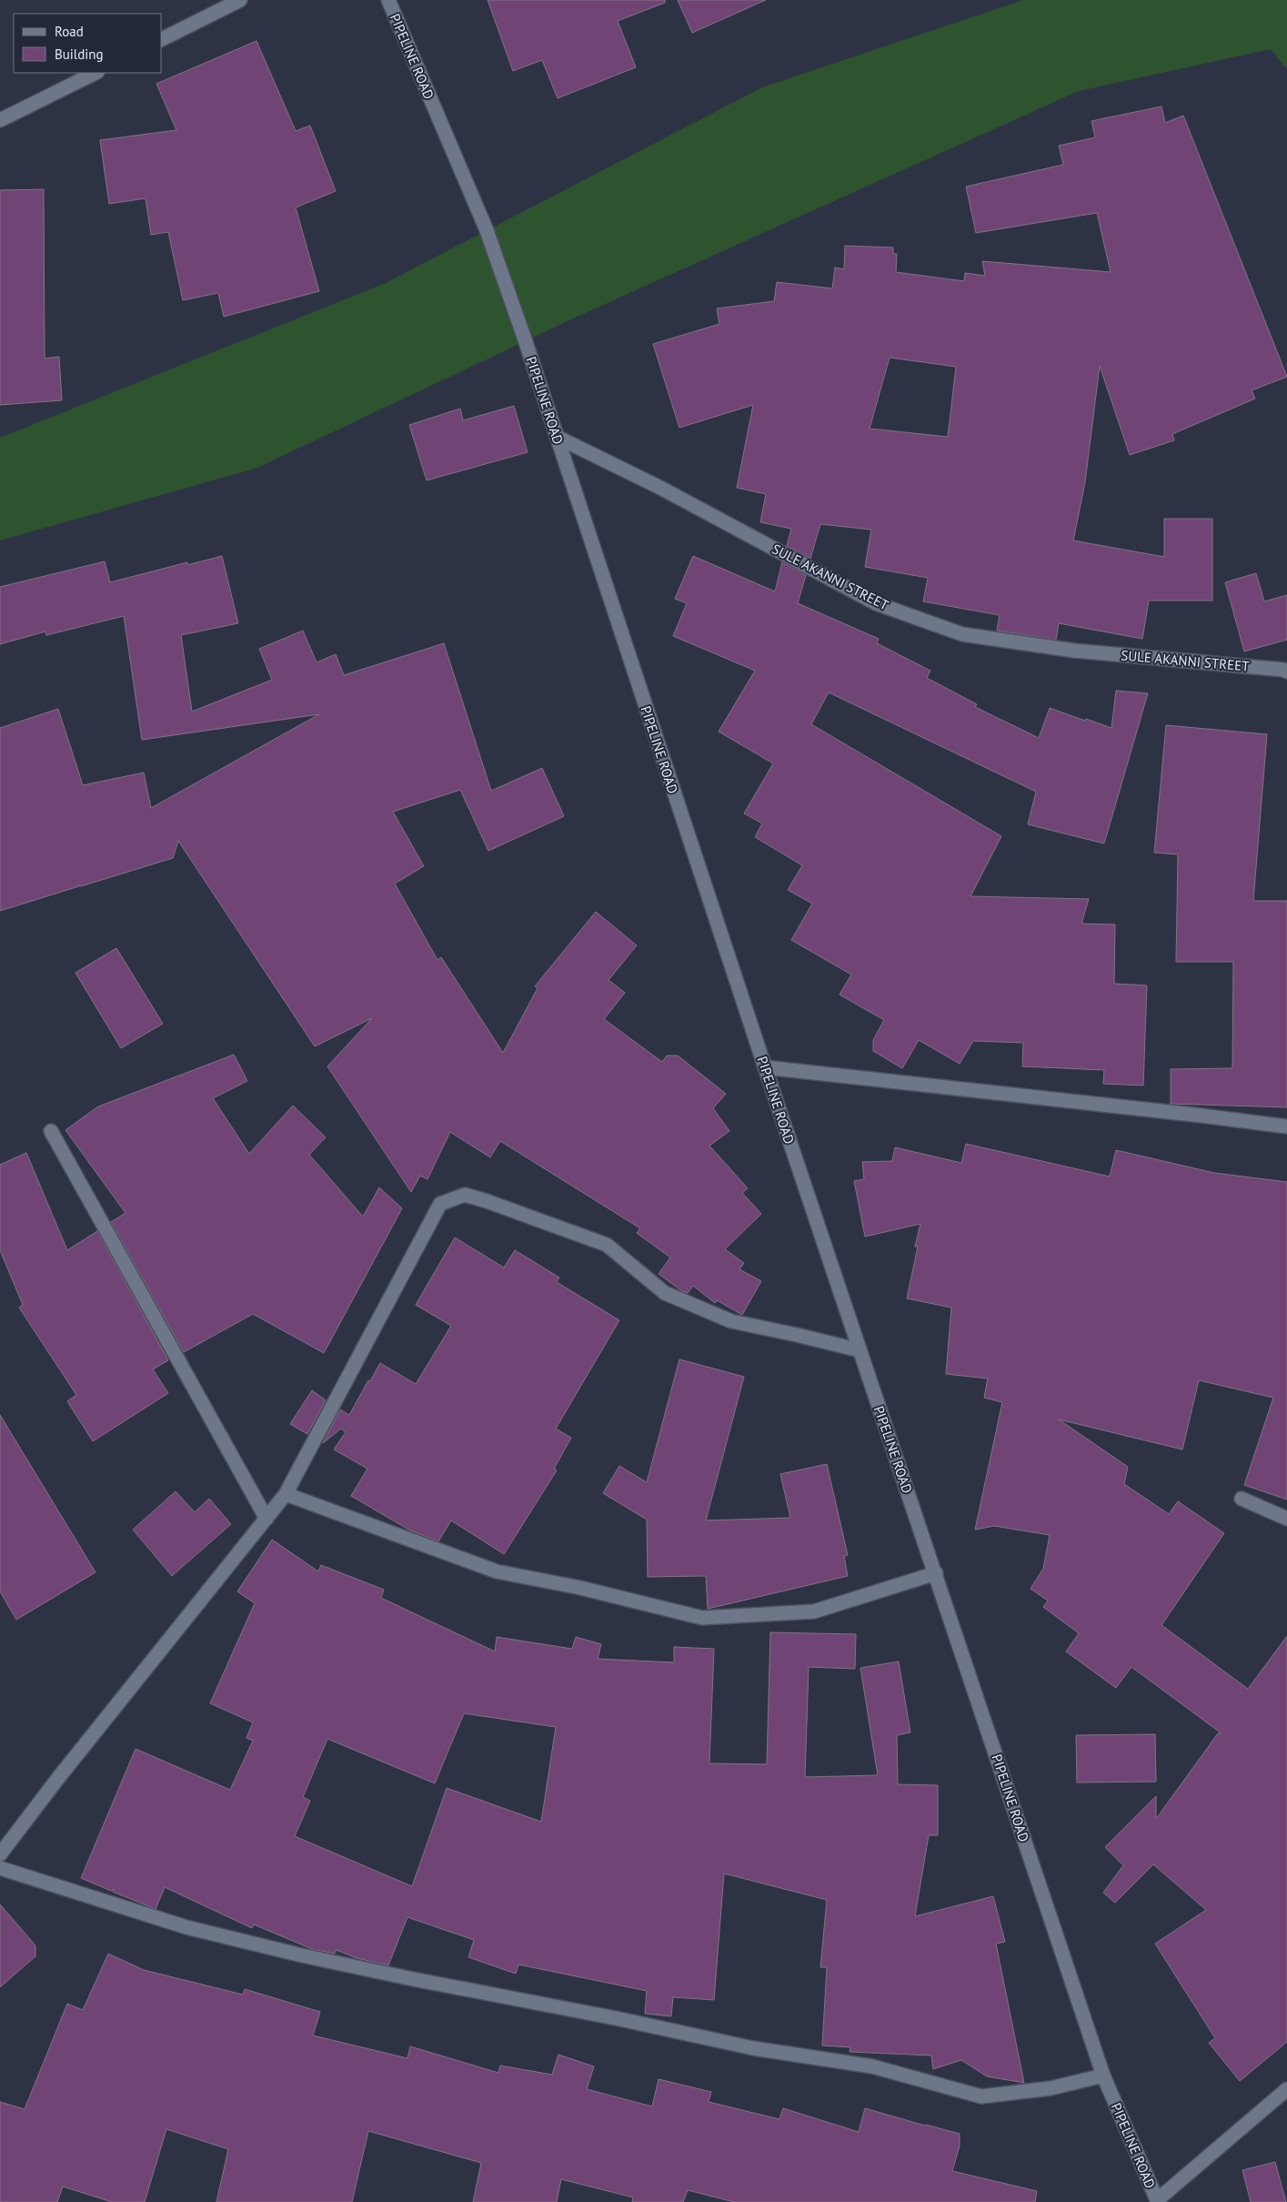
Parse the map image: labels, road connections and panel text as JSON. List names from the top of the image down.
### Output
{
  "streets": {
    "street": ["PIPELINE ROAD", "SULE AKANNI STREET"]
  },
  "crossings": [
    ["PIPELINE ROAD", "SULE AKANNI STREET"]
  ],
  "legend": ["Road", "Building"]
}
